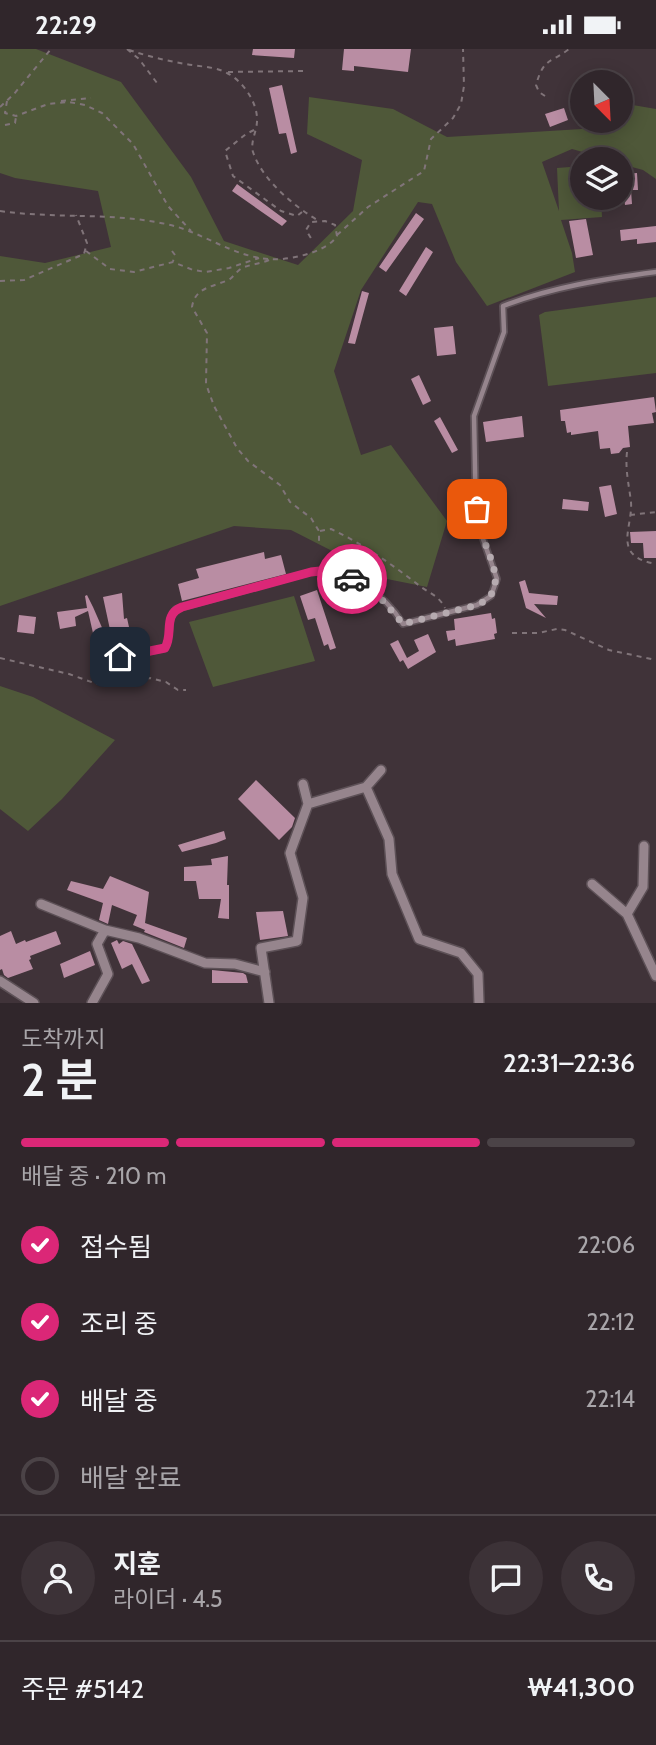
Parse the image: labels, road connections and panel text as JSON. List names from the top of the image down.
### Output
{
  "north": "bottom right",
  "page": {
    "status": "22:29",
    "heading": ["2 분", "도착까지", "22:31–22:36"],
    "panel": [
      "지훈",
      "라이더 · 4.5",
      "주문 #5142",
      "₩41,300"
    ],
    "bar": "배달 중 · 210 m",
    "list": [
      ["접수됨", "22:06"],
      ["조리 중", "22:12"],
      ["배달 중", "22:14"],
      "배달 완료"
    ]
  }
}
